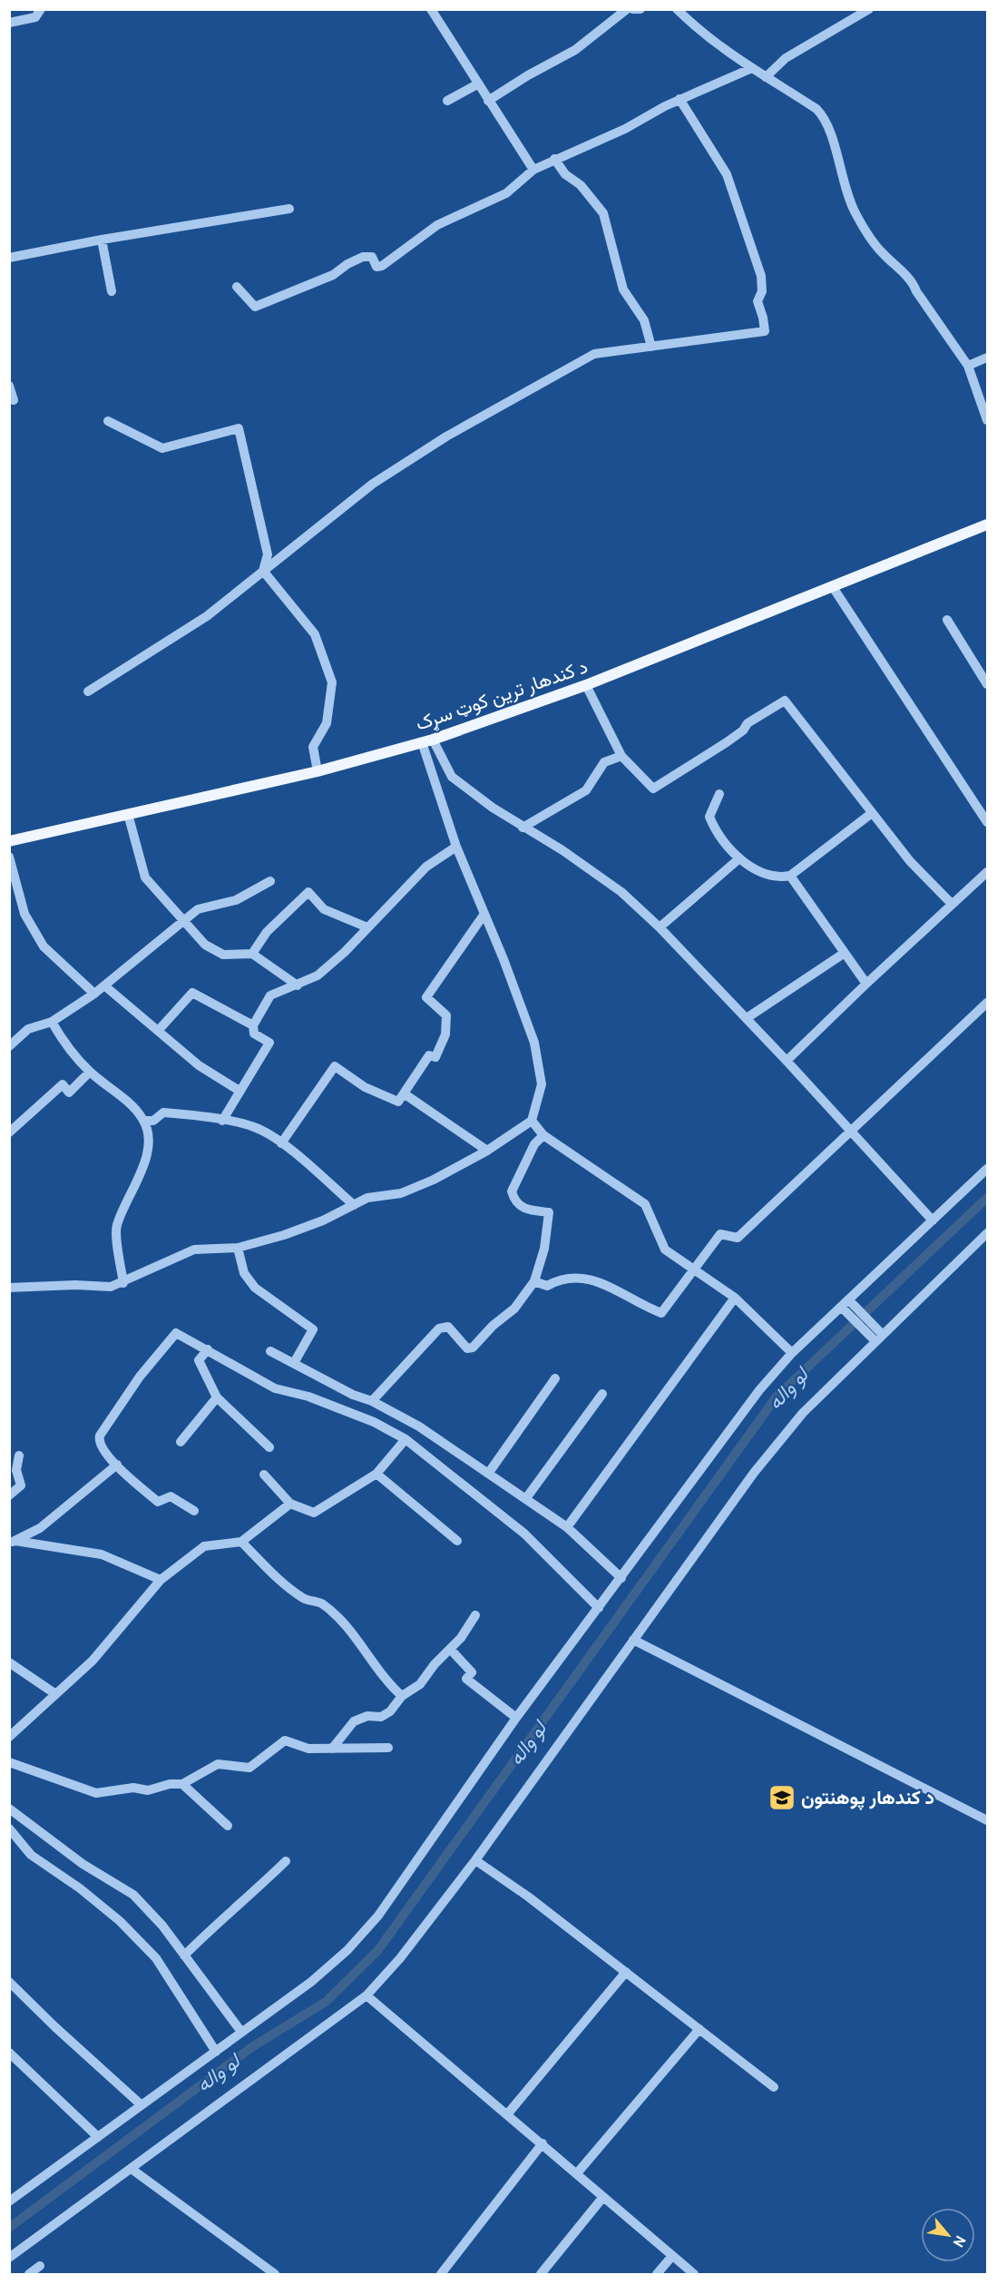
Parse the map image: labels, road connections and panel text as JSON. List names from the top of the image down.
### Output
{
  "streets": {
    "main road": ["د کندهار ترين کوټ سړک"]
  },
  "water": ["لو واله"],
  "places": {
    "school or university": ["د کندهار پوهنتون"]
  },
  "north": "bottom right"
}
